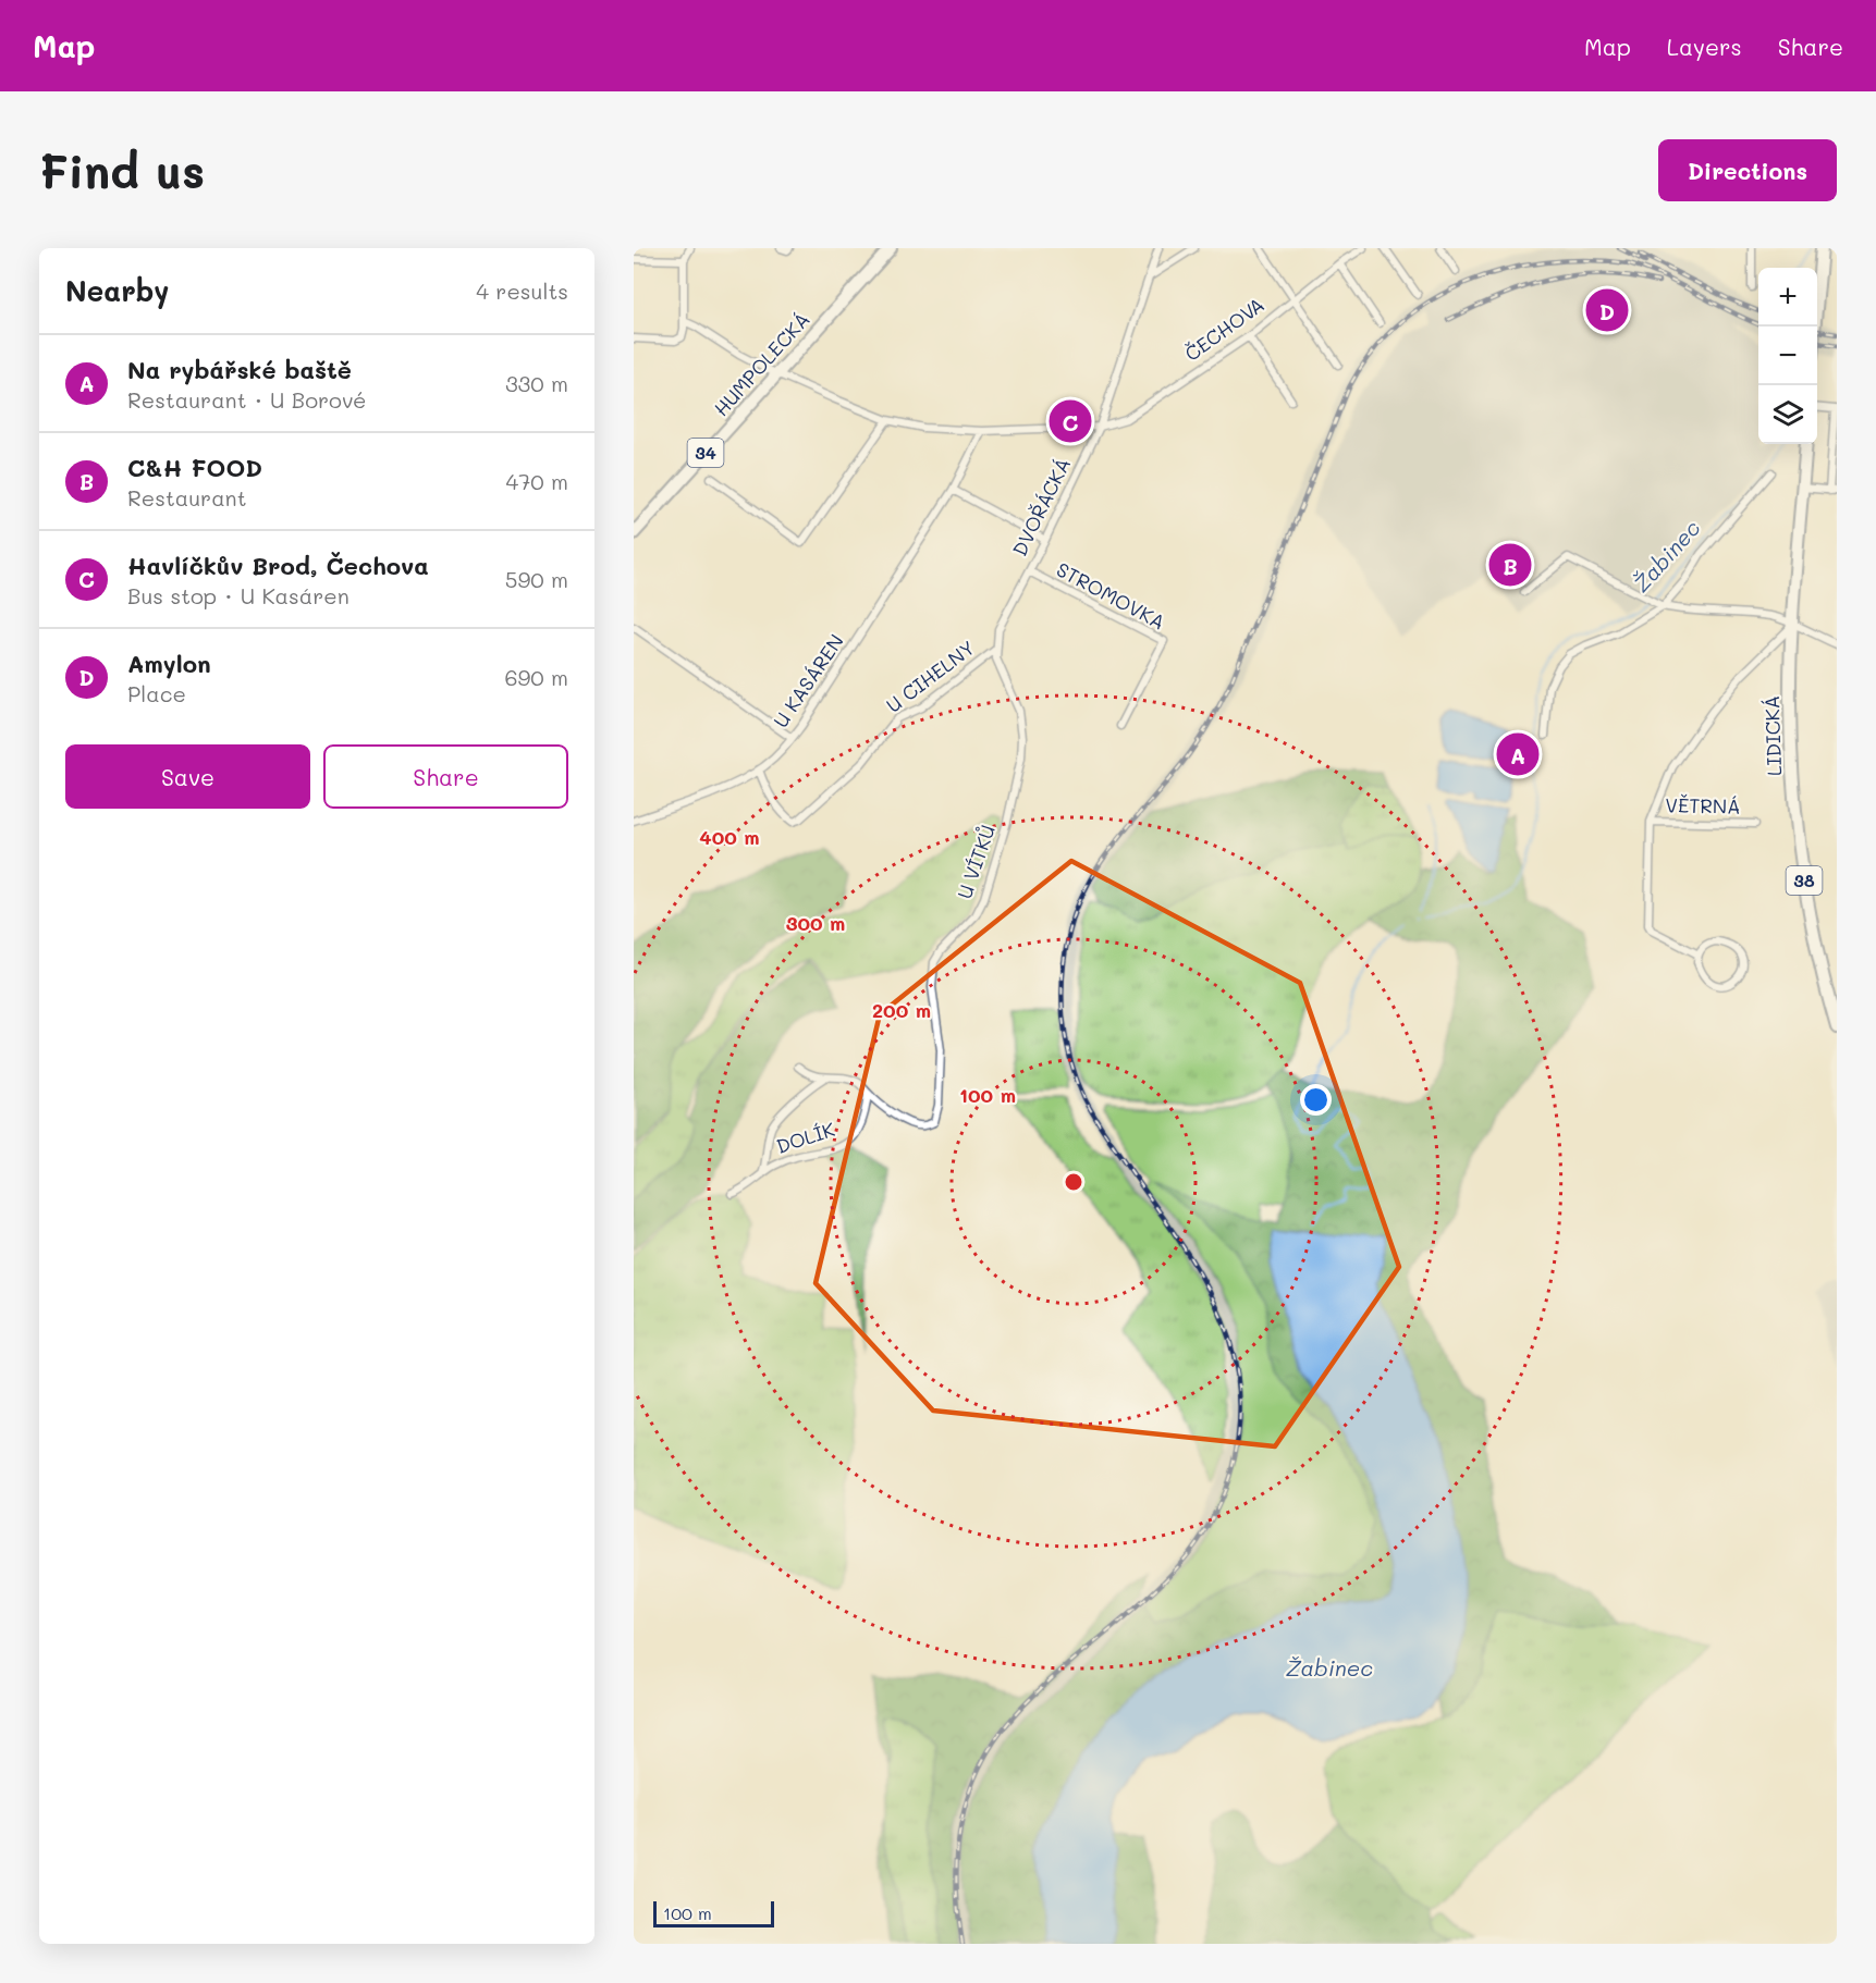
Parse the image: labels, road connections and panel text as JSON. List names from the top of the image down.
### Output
{
  "streets": {
    "main road": [
      "HUMPOLECKÁ",
      "34",
      "LIDICKÁ",
      "38"
    ],
    "street": [
      "ČECHOVA",
      "DVOŘÁCKÁ",
      "STROMOVKA",
      "U CIHELNY",
      "U KASÁREN",
      "VĚTRNÁ",
      "U VÍTKŮ",
      "DOLÍK"
    ]
  },
  "crossings": [
    ["ČECHOVA", "DVOŘÁCKÁ"],
    ["DVOŘÁCKÁ", "STROMOVKA"],
    ["DVOŘÁCKÁ", "U VÍTKŮ"],
    ["U CIHELNY", "U KASÁREN"],
    ["U CIHELNY", "U VÍTKŮ"],
    ["U VÍTKŮ", "DOLÍK"]
  ],
  "water": ["Žabinec"],
  "scale_bar": "100 m",
  "page": {
    "header": "Map",
    "nav": ["Map", "Layers", "Share"],
    "buttons": [
      "Directions",
      ["Save", "Share"]
    ],
    "title": "Find us",
    "heading": ["Nearby", "4 results"],
    "map_buttons": ["+", "−"],
    "pins": [
      "D",
      "C",
      "B",
      "A"
    ],
    "list": [
      {
        "mark": "A",
        "name": "Na rybářské baště",
        "note": "Restaurant · U Borové",
        "value": "330 m"
      },
      {
        "mark": "B",
        "name": "C&H FOOD",
        "note": "Restaurant",
        "value": "470 m"
      },
      {
        "mark": "C",
        "name": "Havlíčkův Brod, Čechova",
        "note": "Bus stop · U Kasáren",
        "value": "590 m"
      },
      {
        "mark": "D",
        "name": "Amylon",
        "note": "Place",
        "value": "690 m"
      }
    ],
    "scale": "100 m"
  },
  "rings": [
    "400 m",
    "300 m",
    "200 m",
    "100 m"
  ]
}
